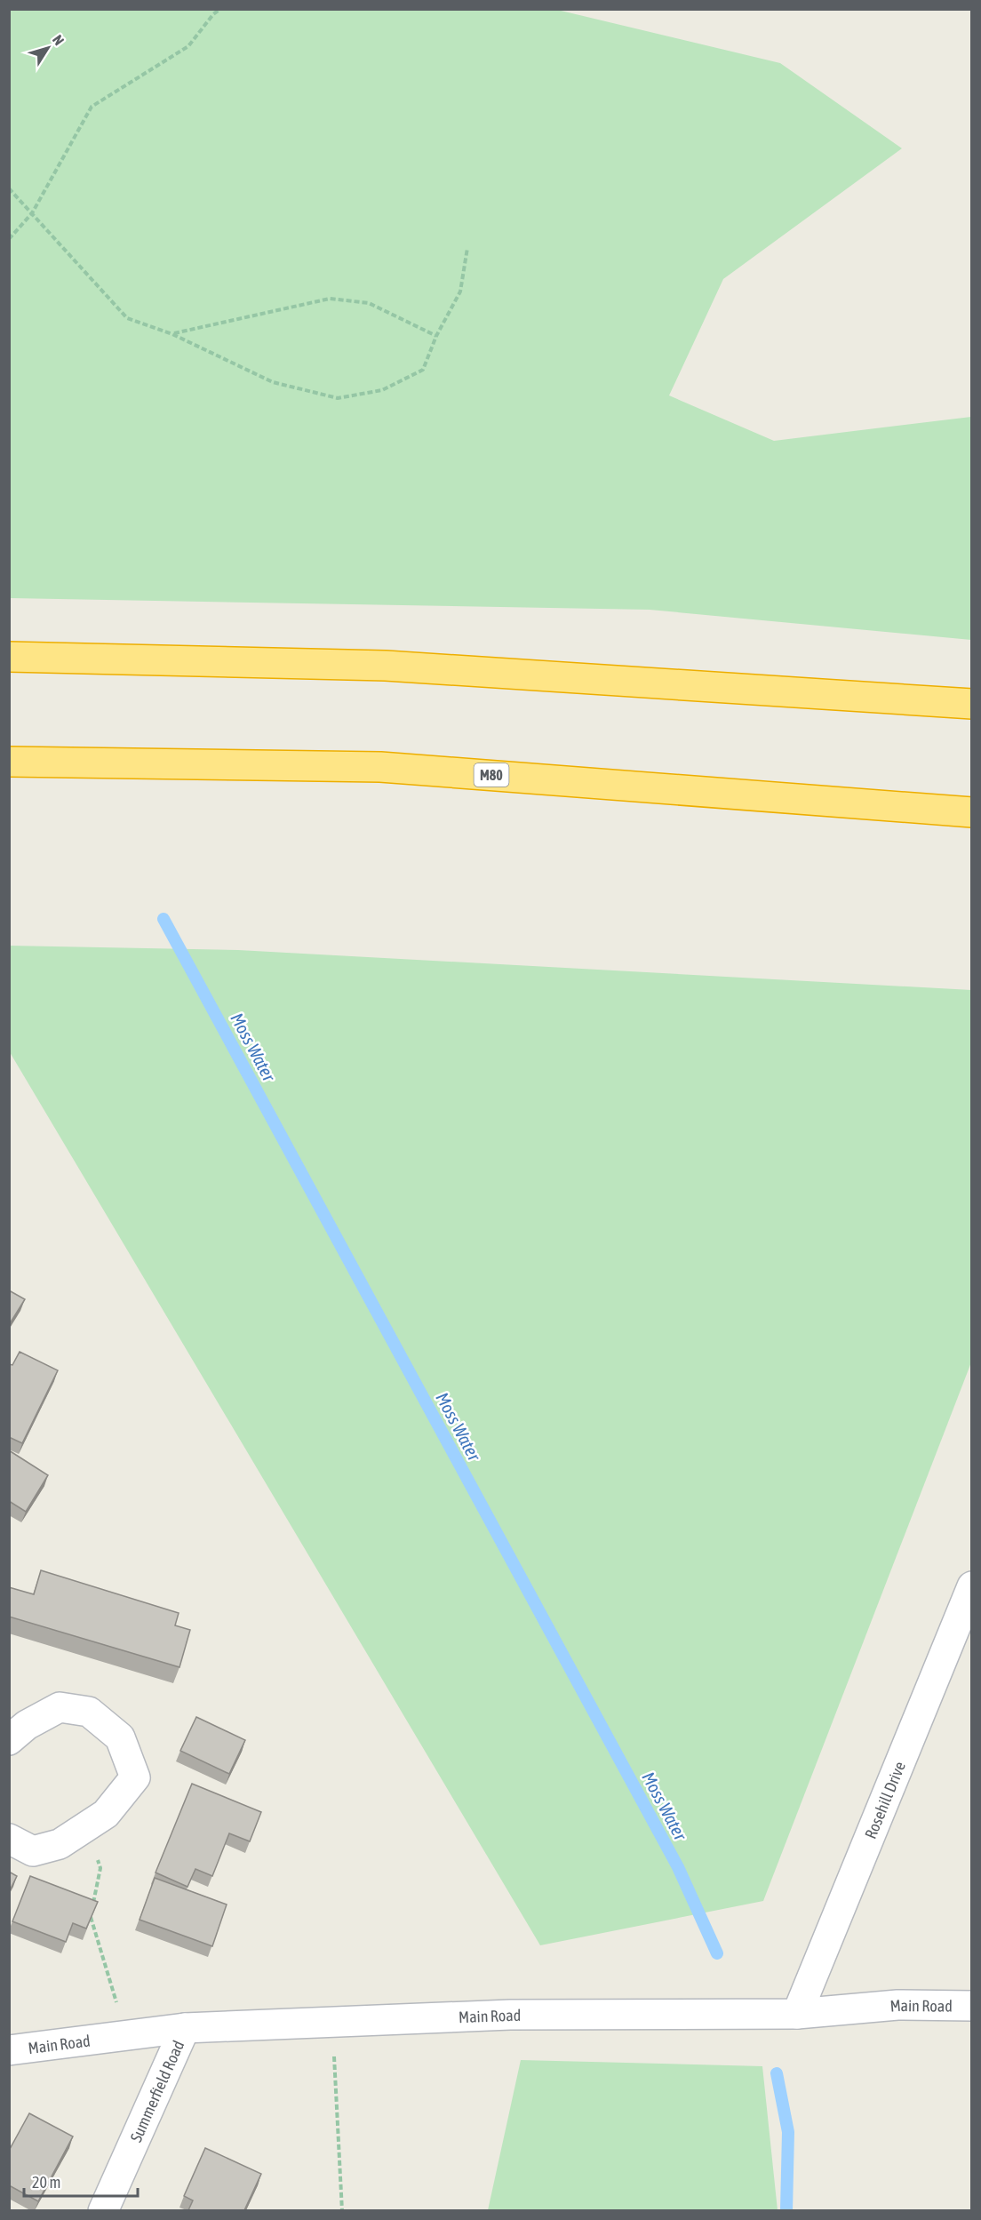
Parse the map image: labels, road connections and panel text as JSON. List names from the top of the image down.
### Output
{
  "streets": {
    "highway": ["M80"],
    "street": ["Rosehill Drive", "Main Road", "Summerfield Road"]
  },
  "crossings": [
    ["Rosehill Drive", "Main Road"],
    ["Main Road", "Summerfield Road"]
  ],
  "water": ["Moss Water"],
  "scale_bar": "20 m",
  "north": "top right"
}
